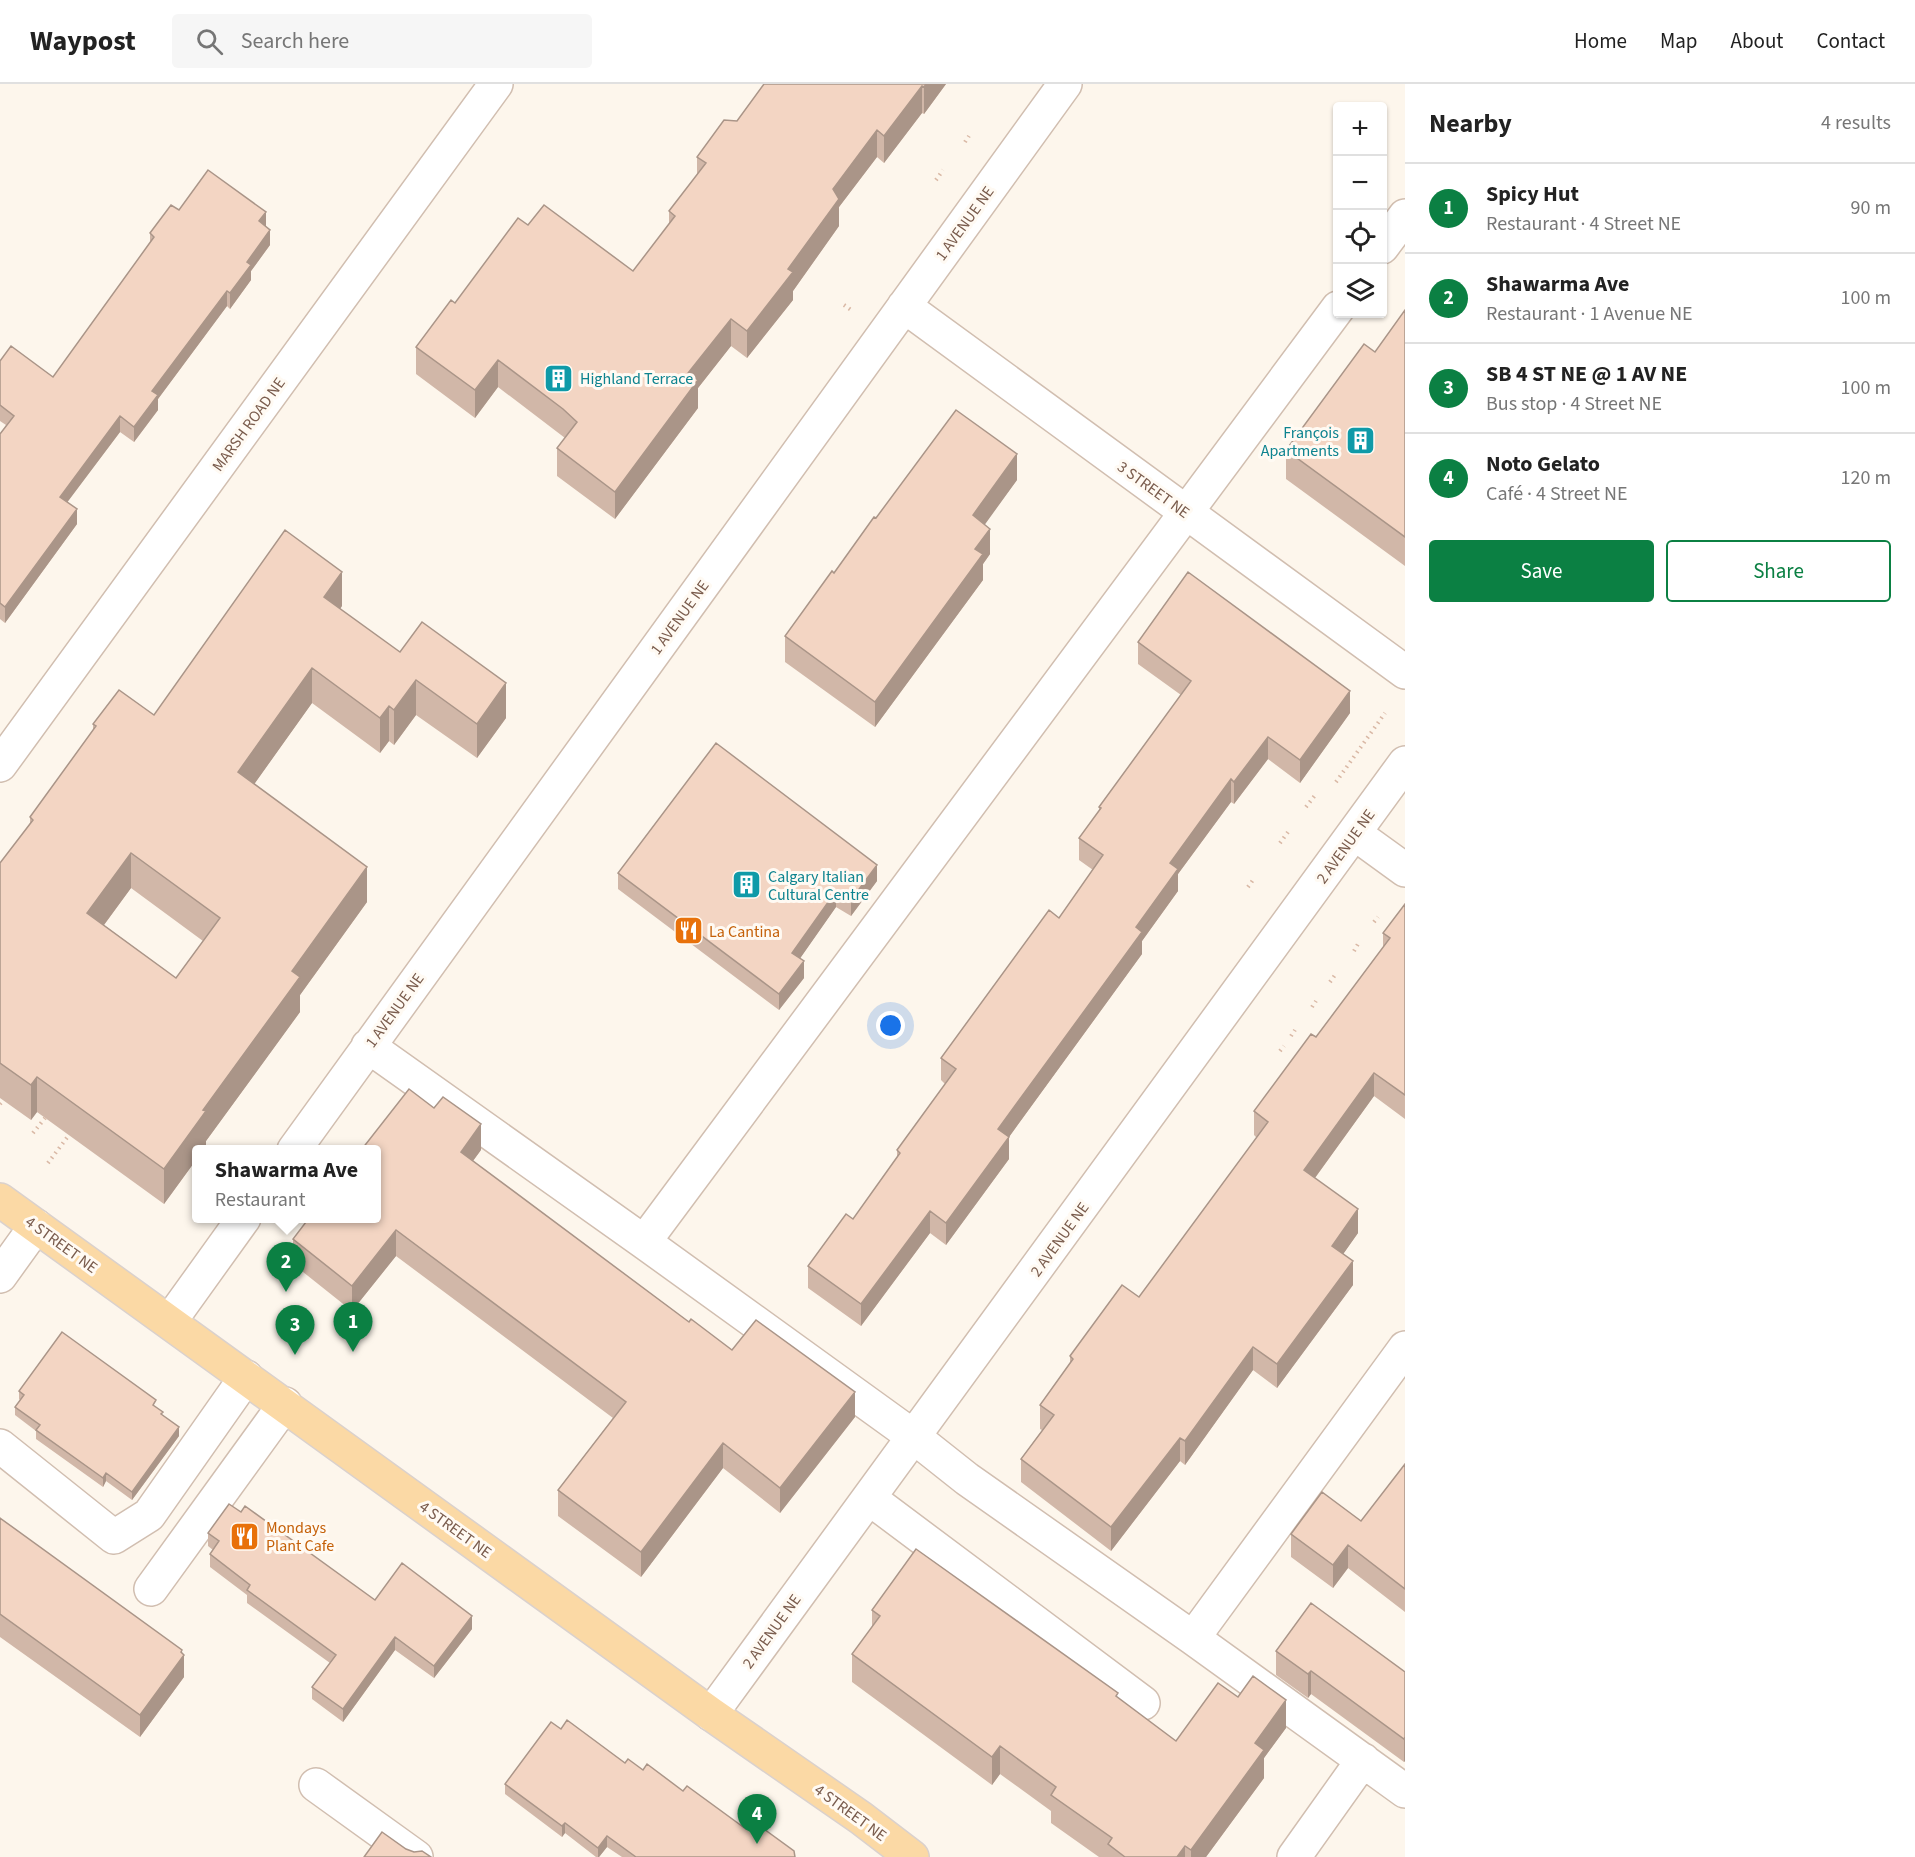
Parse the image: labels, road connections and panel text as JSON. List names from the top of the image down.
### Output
{
  "streets": {
    "main road": ["4 STREET NE"],
    "street": [
      "1 AVENUE NE",
      "MARSH ROAD NE",
      "3 STREET NE",
      "2 AVENUE NE"
    ]
  },
  "crossings": [
    ["1 AVENUE NE", "3 STREET NE"],
    ["2 AVENUE NE", "4 STREET NE"]
  ],
  "places": {
    "building": ["Highland Terrace", "François Apartments", "Calgary Italian Cultural Centre"],
    "restaurant": ["La Cantina", "Mondays Plant Cafe"]
  },
  "page": {
    "header": "Waypost",
    "search": "Search here",
    "nav": [
      "Home",
      "Map",
      "About",
      "Contact"
    ],
    "heading": ["Nearby", "4 results"],
    "map_buttons": ["+", "−"],
    "list": [
      {
        "mark": "1",
        "name": "Spicy Hut",
        "note": "Restaurant · 4 Street NE",
        "value": "90 m"
      },
      {
        "mark": "2",
        "name": "Shawarma Ave",
        "note": "Restaurant · 1 Avenue NE",
        "value": "100 m"
      },
      {
        "mark": "3",
        "name": "SB 4 ST NE @ 1 AV NE",
        "note": "Bus stop · 4 Street NE",
        "value": "100 m"
      },
      {
        "mark": "4",
        "name": "Noto Gelato",
        "note": "Café · 4 Street NE",
        "value": "120 m"
      }
    ],
    "buttons": ["Save", "Share"],
    "popup": ["Shawarma Ave", "Restaurant"],
    "pins": [
      "2",
      "1",
      "3",
      "4"
    ]
  }
}
